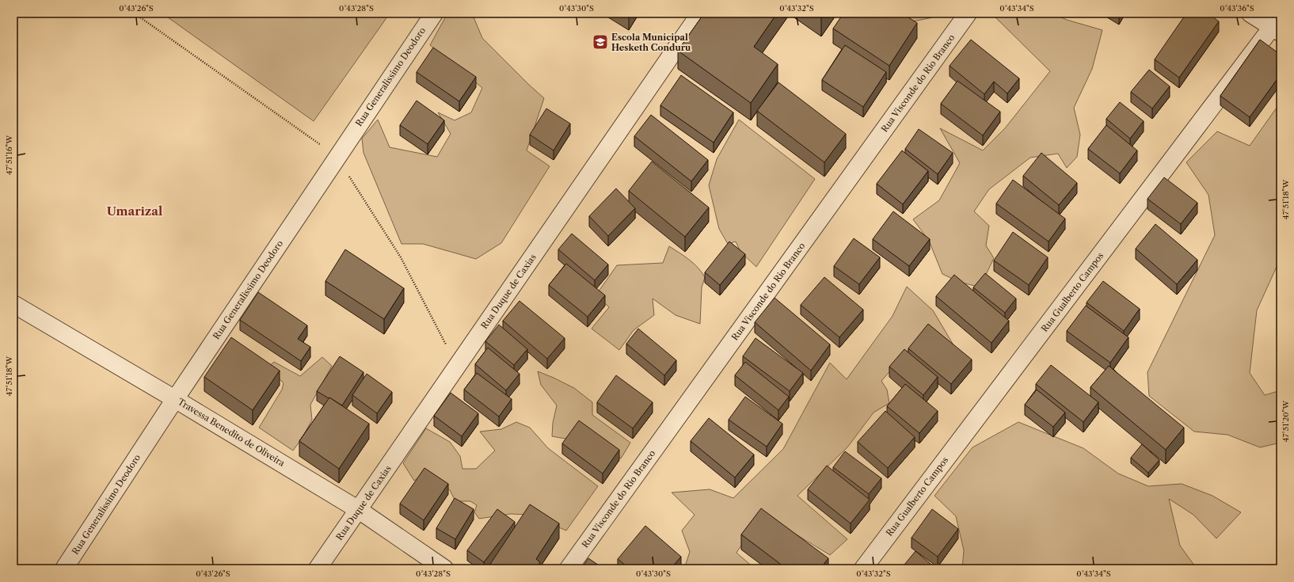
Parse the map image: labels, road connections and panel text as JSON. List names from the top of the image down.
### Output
{
  "streets": {
    "street": [
      "Rua Generalissimo Deodoro",
      "Rua Visconde do Rio Branco",
      "Rua Duque de Caxias",
      "Rua Gualberto Campos",
      "Travessa Benedito de Oliveira"
    ]
  },
  "crossings": [
    ["Rua Generalissimo Deodoro", "Travessa Benedito de Oliveira"],
    ["Rua Duque de Caxias", "Travessa Benedito de Oliveira"]
  ],
  "districts": ["Umarizal"],
  "places": {
    "school or university": ["Escola Municipal Hesketh Conduru"]
  },
  "coordinates": [
    "0°43'26\"S",
    "0°43'28\"S",
    "0°43'30\"S",
    "0°43'32\"S",
    "0°43'34\"S",
    "0°43'36\"S",
    "47°51'16\"W",
    "47°51'18\"W",
    "47°51'20\"W"
  ]
}
